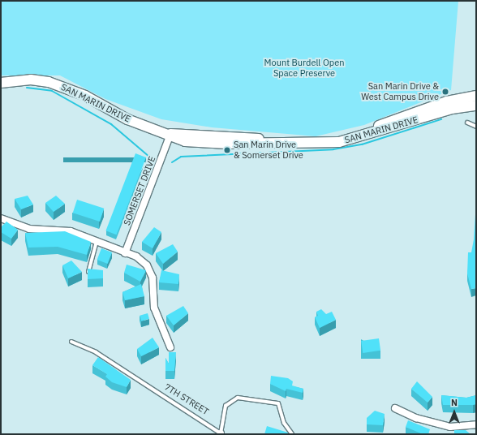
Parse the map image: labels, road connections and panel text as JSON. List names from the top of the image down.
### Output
{
  "streets": {
    "main road": ["SAN MARIN DRIVE"],
    "street": ["SOMERSET DRIVE"],
    "lane": ["7TH STREET"]
  },
  "crossings": [
    ["SAN MARIN DRIVE", "SOMERSET DRIVE"]
  ],
  "parks": ["Mount Burdell Open Space Preserve"],
  "places": ["San Marin Drive & West Campus Drive", "San Marin Drive & Somerset Drive"],
  "north": "top"
}
